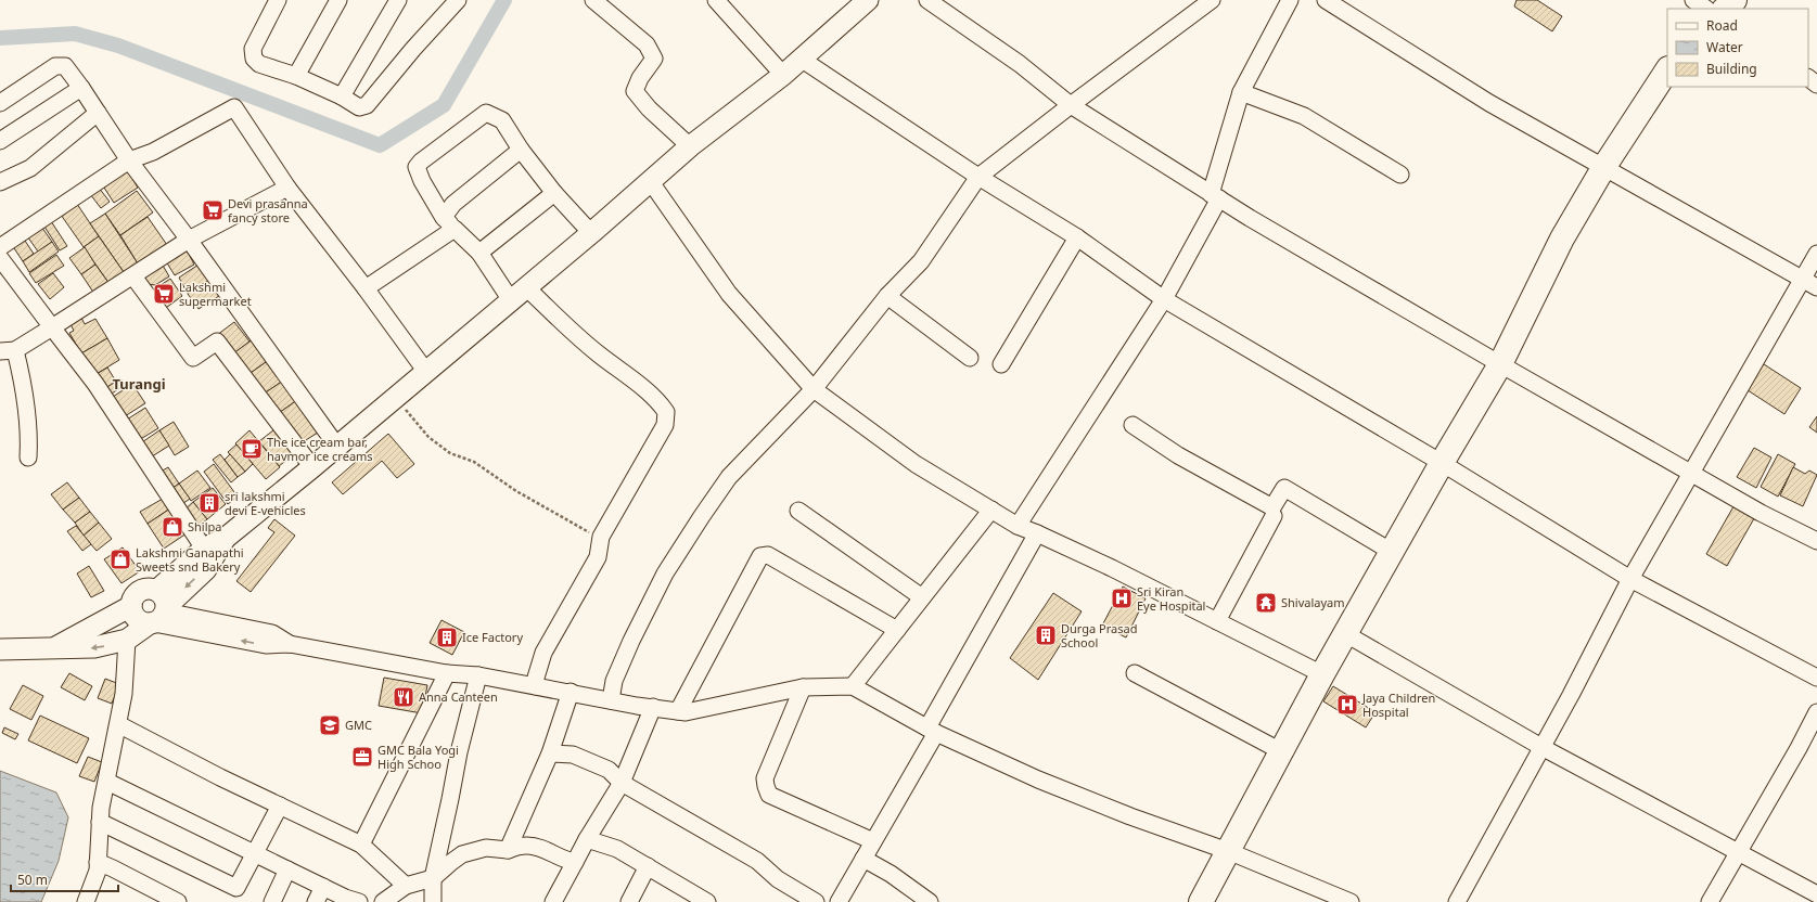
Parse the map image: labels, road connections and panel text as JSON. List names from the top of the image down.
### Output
{
  "districts": ["Turangi"],
  "places": {
    "supermarket": ["Devi prasanna fancy store", "Lakshmi supermarket"],
    "cafe": ["The ice cream bar, havmor ice creams"],
    "building": ["sri lakshmi devi E-vehicles", "Durga Prasad School", "Ice Factory"],
    "shop": ["Shilpa", "Lakshmi Ganapathi Sweets snd Bakery"],
    "hospital": ["Sri Kiran Eye Hospital", "Jaya Children Hospital"],
    "temple": ["Shivalayam"],
    "restaurant": ["Anna Canteen"],
    "school or university": ["GMC"],
    "office": ["GMC Bala Yogi High Schoo"]
  },
  "legend": ["Road", "Water", "Building"],
  "scale_bar": "50 m"
}
